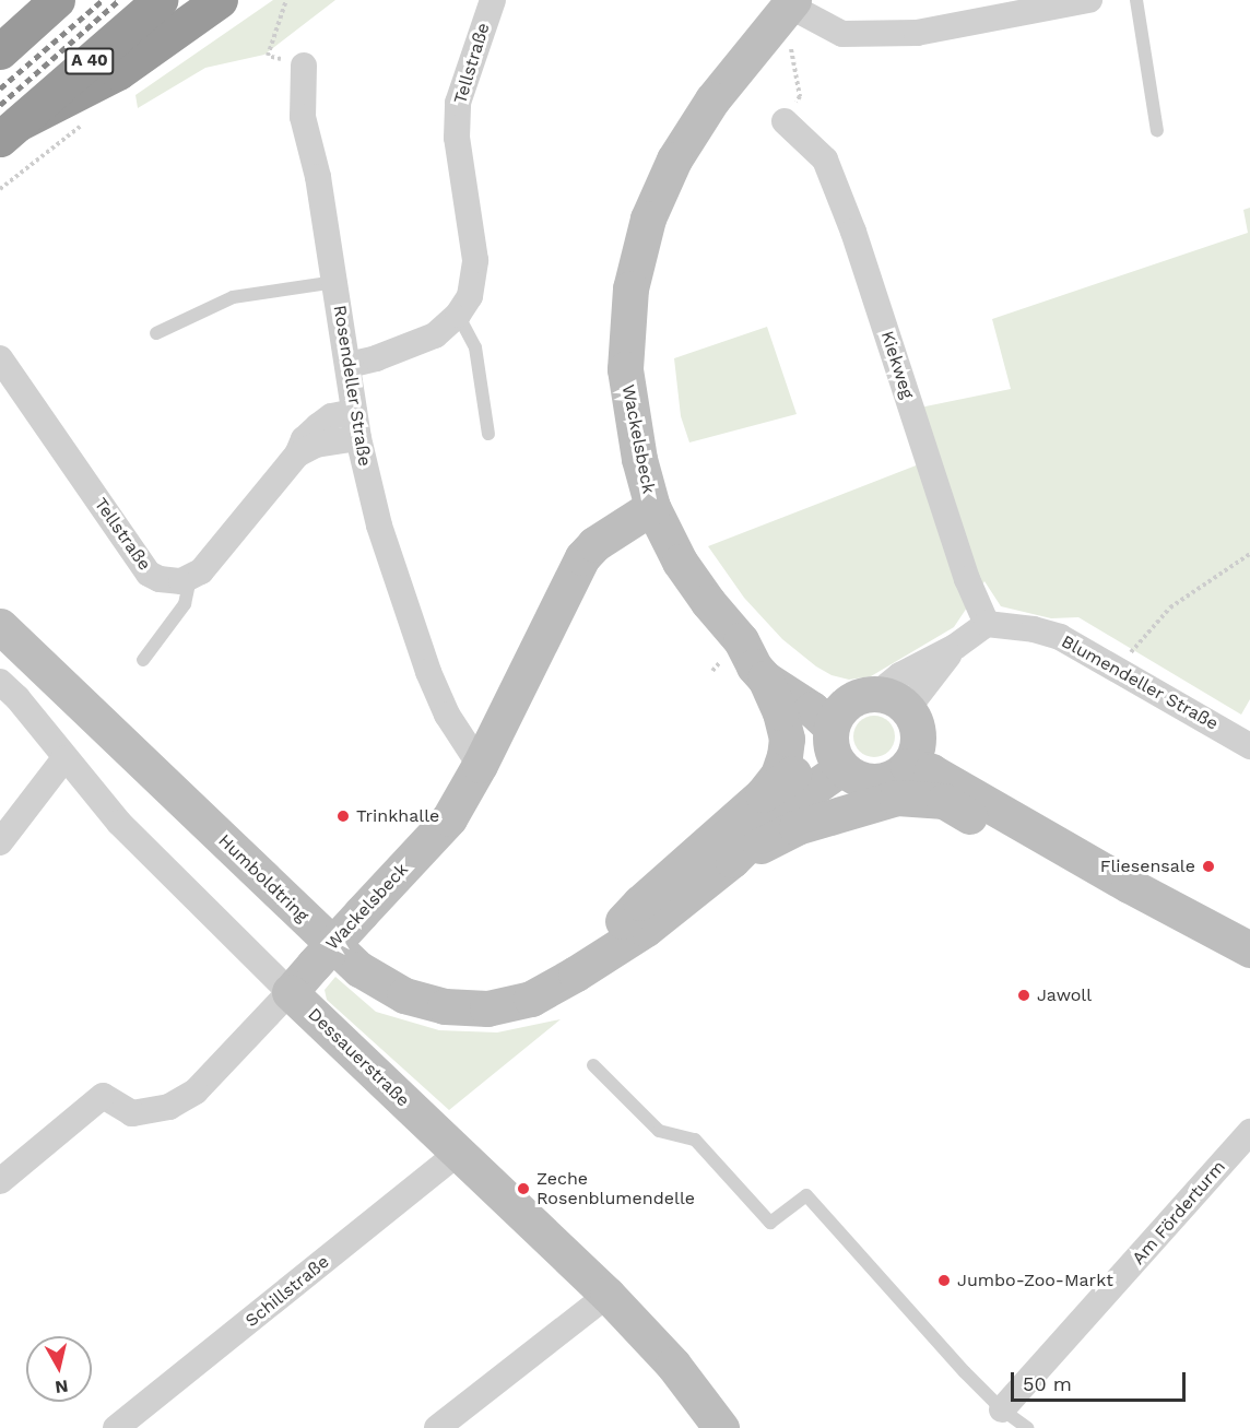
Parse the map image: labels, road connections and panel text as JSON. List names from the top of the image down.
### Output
{
  "streets": {
    "highway": ["A 40"],
    "street": [
      "Tellstraße",
      "Kiekweg",
      "Rosendeller Straße",
      "Wackelsbeck",
      "Blumendeller Straße",
      "Humboldtring",
      "Dessauerstraße",
      "Am Förderturm",
      "Schillstraße"
    ]
  },
  "crossings": [
    ["Tellstraße", "Rosendeller Straße"],
    ["Kiekweg", "Blumendeller Straße"],
    ["Rosendeller Straße", "Wackelsbeck"],
    ["Wackelsbeck", "Dessauerstraße"],
    ["Dessauerstraße", "Schillstraße"]
  ],
  "places": [
    "Trinkhalle",
    "Fliesensale",
    "Jawoll",
    "Zeche Rosenblumendelle",
    "Jumbo-Zoo-Markt"
  ],
  "scale_bar": "50 m",
  "north": "bottom"
}
